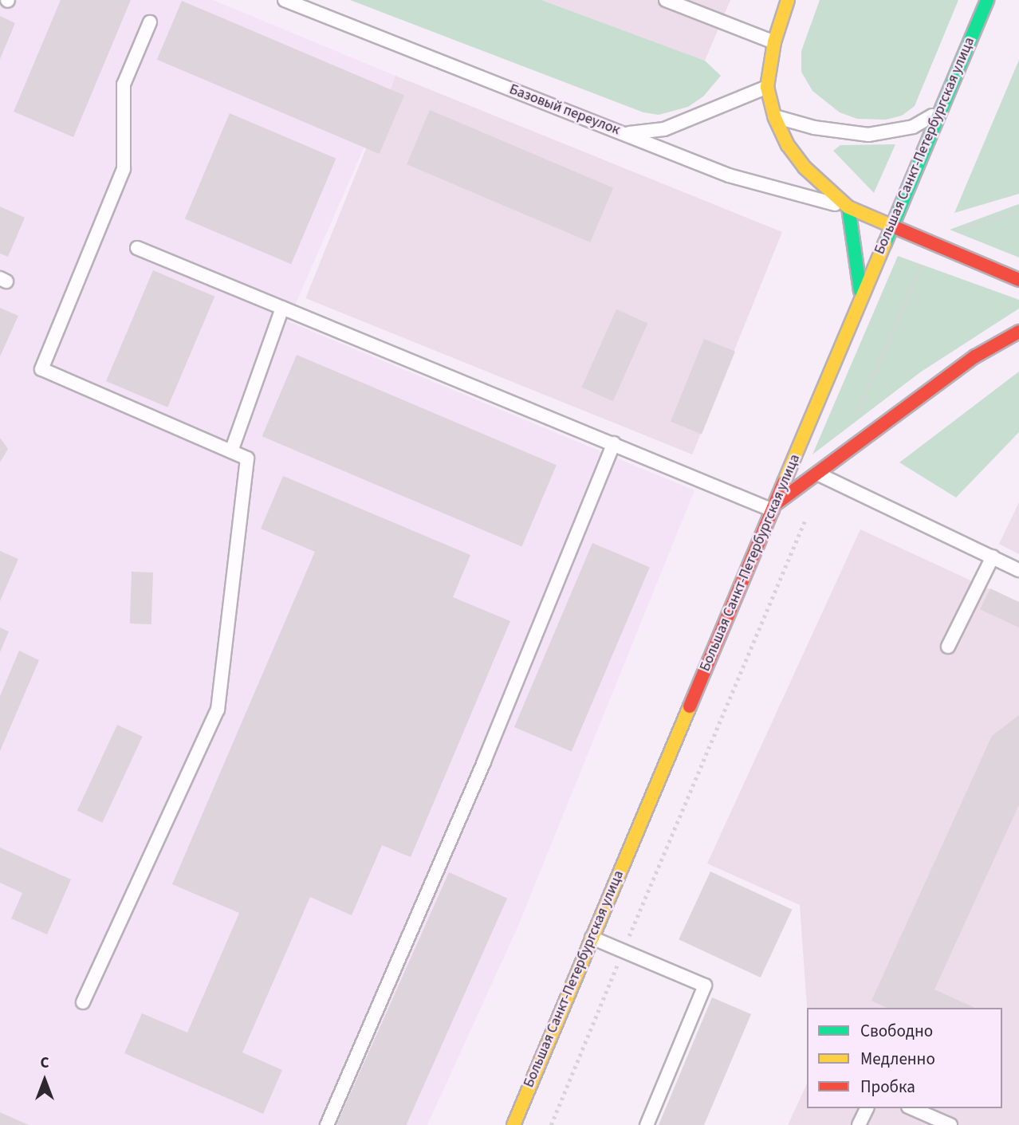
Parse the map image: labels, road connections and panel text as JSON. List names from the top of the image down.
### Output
{
  "streets": {
    "main road": ["Большая Санкт-Петербургская улица"],
    "lane": ["Базовый переулок"]
  },
  "legend": ["Свободно", "Медленно", "Пробка"],
  "north": "top"
}
